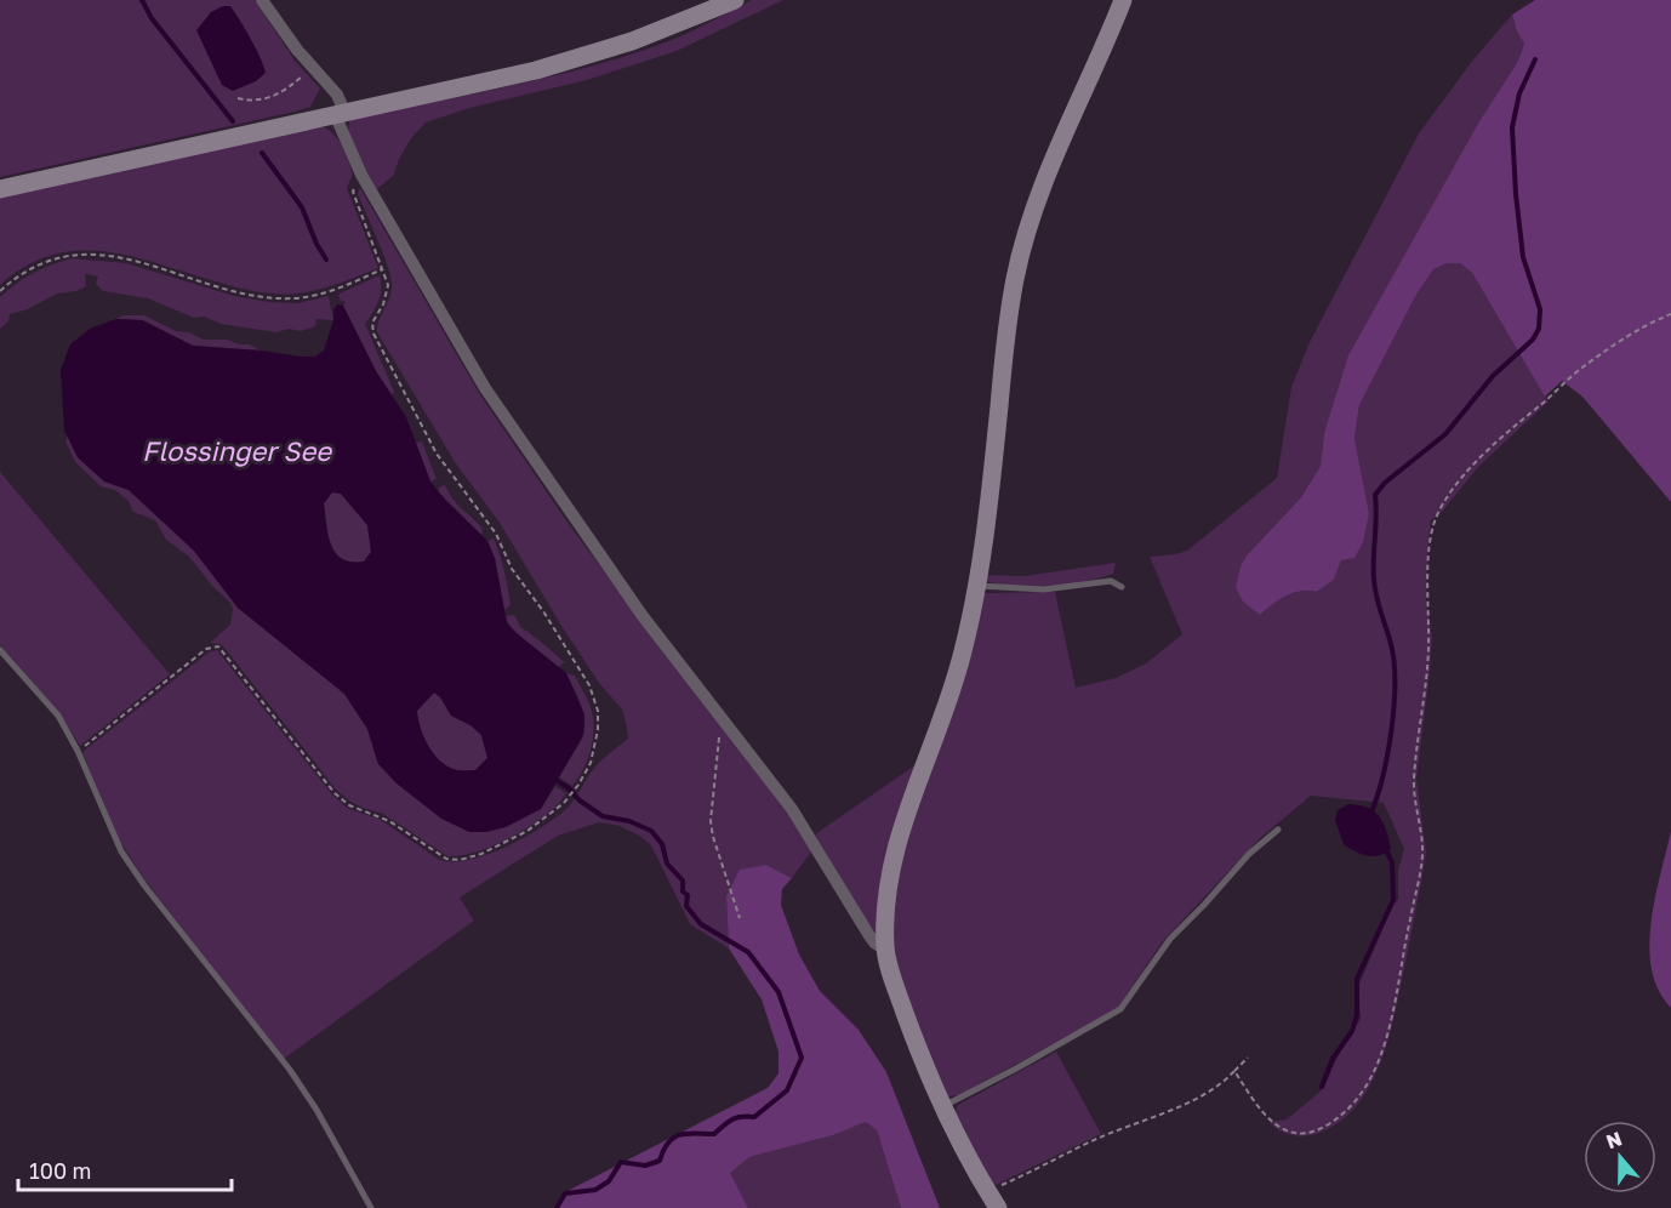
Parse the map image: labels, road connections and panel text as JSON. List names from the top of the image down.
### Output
{
  "water": ["Flossinger See"],
  "scale_bar": "100 m",
  "north": "top"
}
